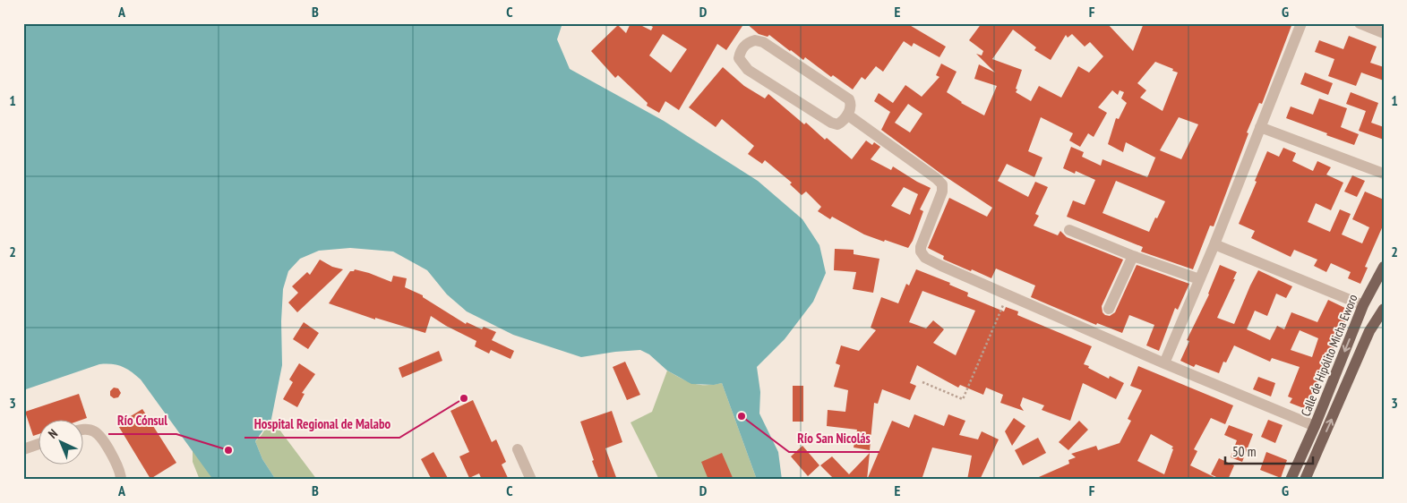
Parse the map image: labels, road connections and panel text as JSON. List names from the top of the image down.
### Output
{
  "streets": {
    "main road": ["Calle de Hipólito Micha Eworo"]
  },
  "places": ["Hospital Regional de Malabo", "Río San Nicolás", "Río Cónsul"],
  "scale_bar": "50 m",
  "north": "top left",
  "grid": {
    "columns": [
      "A",
      "B",
      "C",
      "D",
      "E",
      "F",
      "G"
    ],
    "rows": ["1", "2", "3"]
  }
}
